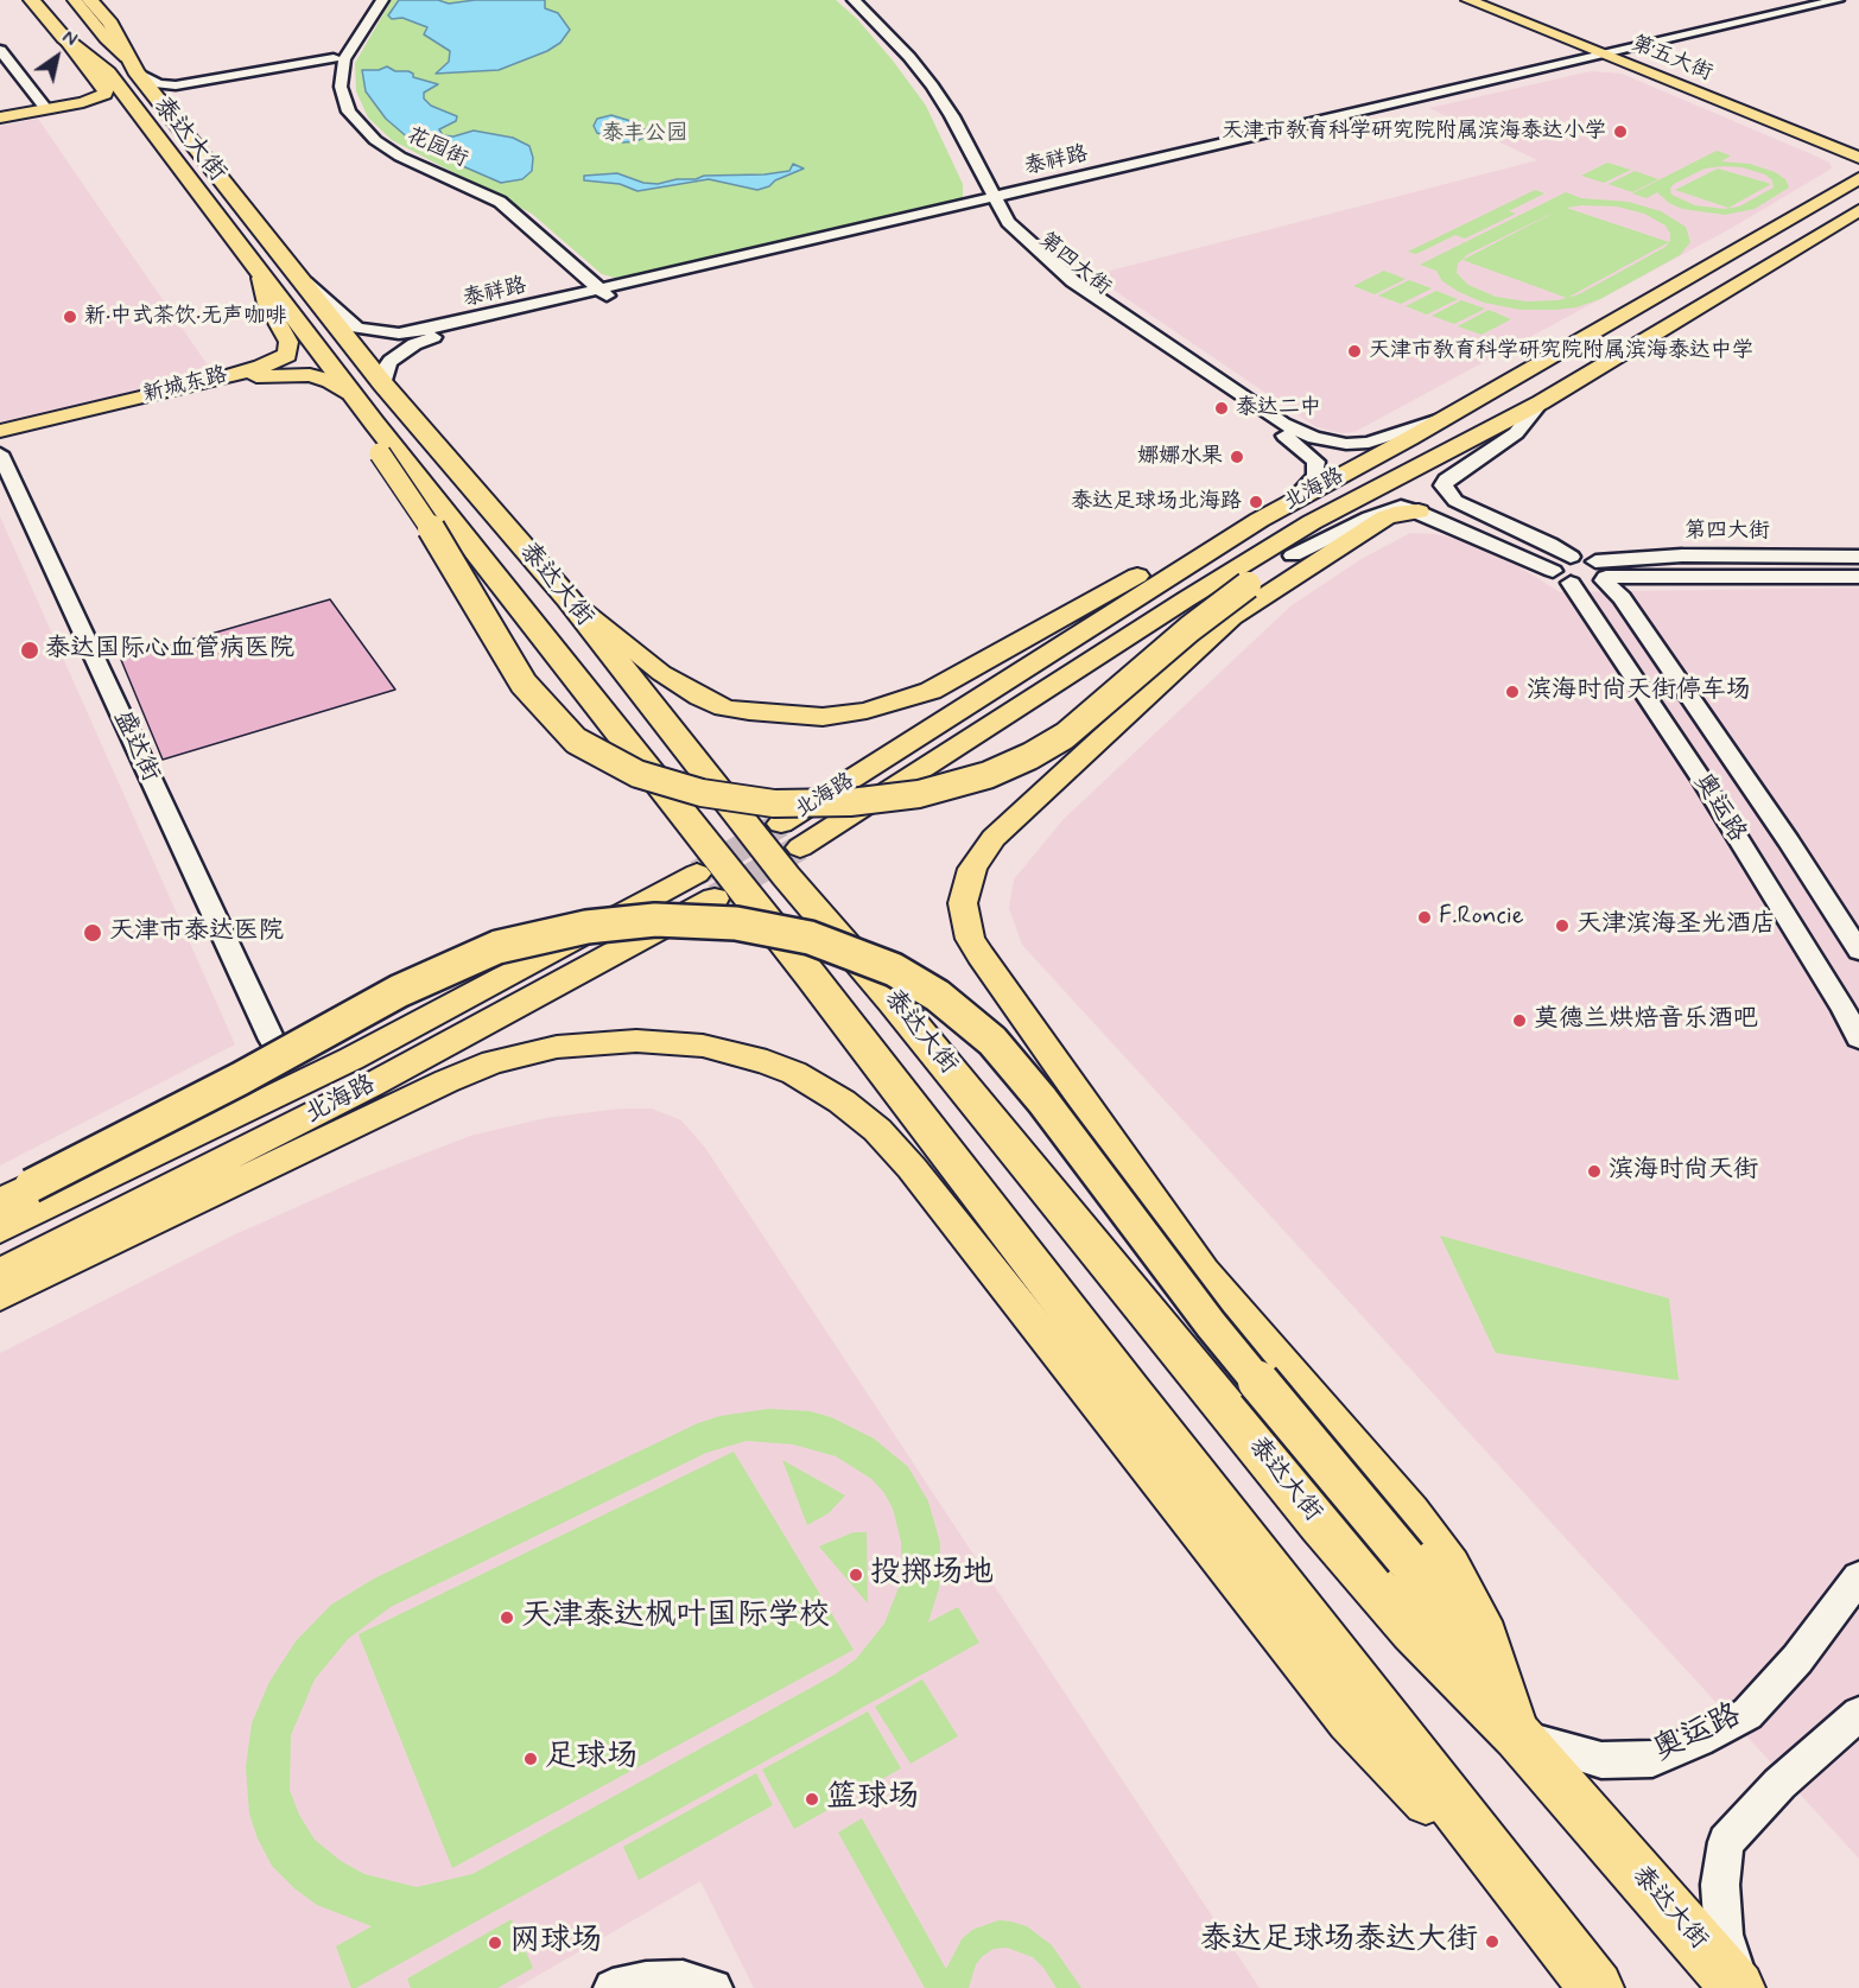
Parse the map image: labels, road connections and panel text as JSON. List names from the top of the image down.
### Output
{
  "streets": {
    "highway": ["泰达大街"],
    "main road": ["第五大街", "新城东路", "北海路"],
    "street": [
      "花园街",
      "泰祥路",
      "第四大街",
      "盛达街",
      "奥运路"
    ]
  },
  "crossings": [
    ["第五大街", "泰祥路"],
    ["泰达大街", "泰祥路"],
    ["泰达大街", "新城东路"],
    ["泰达大街", "奥运路"],
    ["花园街", "泰祥路"],
    ["泰祥路", "第四大街"],
    ["泰祥路", "新城东路"],
    ["第四大街", "北海路"],
    ["第四大街", "奥运路"]
  ],
  "parks": ["泰丰公园"],
  "places": [
    "天津市教育科学研究院附属滨海泰达小学",
    "新·中式茶饮·无声咖啡",
    "天津市教育科学研究院附属滨海泰达中学",
    "泰达二中",
    "娜娜水果",
    "泰达足球场北海路",
    "泰达国际心血管病医院",
    "滨海时尚天街停车场",
    "F.Roncie",
    "天津滨海圣光酒店",
    "天津市泰达医院",
    "莫德兰烘焙音乐酒吧",
    "滨海时尚天街",
    "投掷场地",
    "天津泰达枫叶国际学校",
    "足球场",
    "篮球场",
    "泰达足球场泰达大街",
    "网球场"
  ],
  "north": "top right"
}
